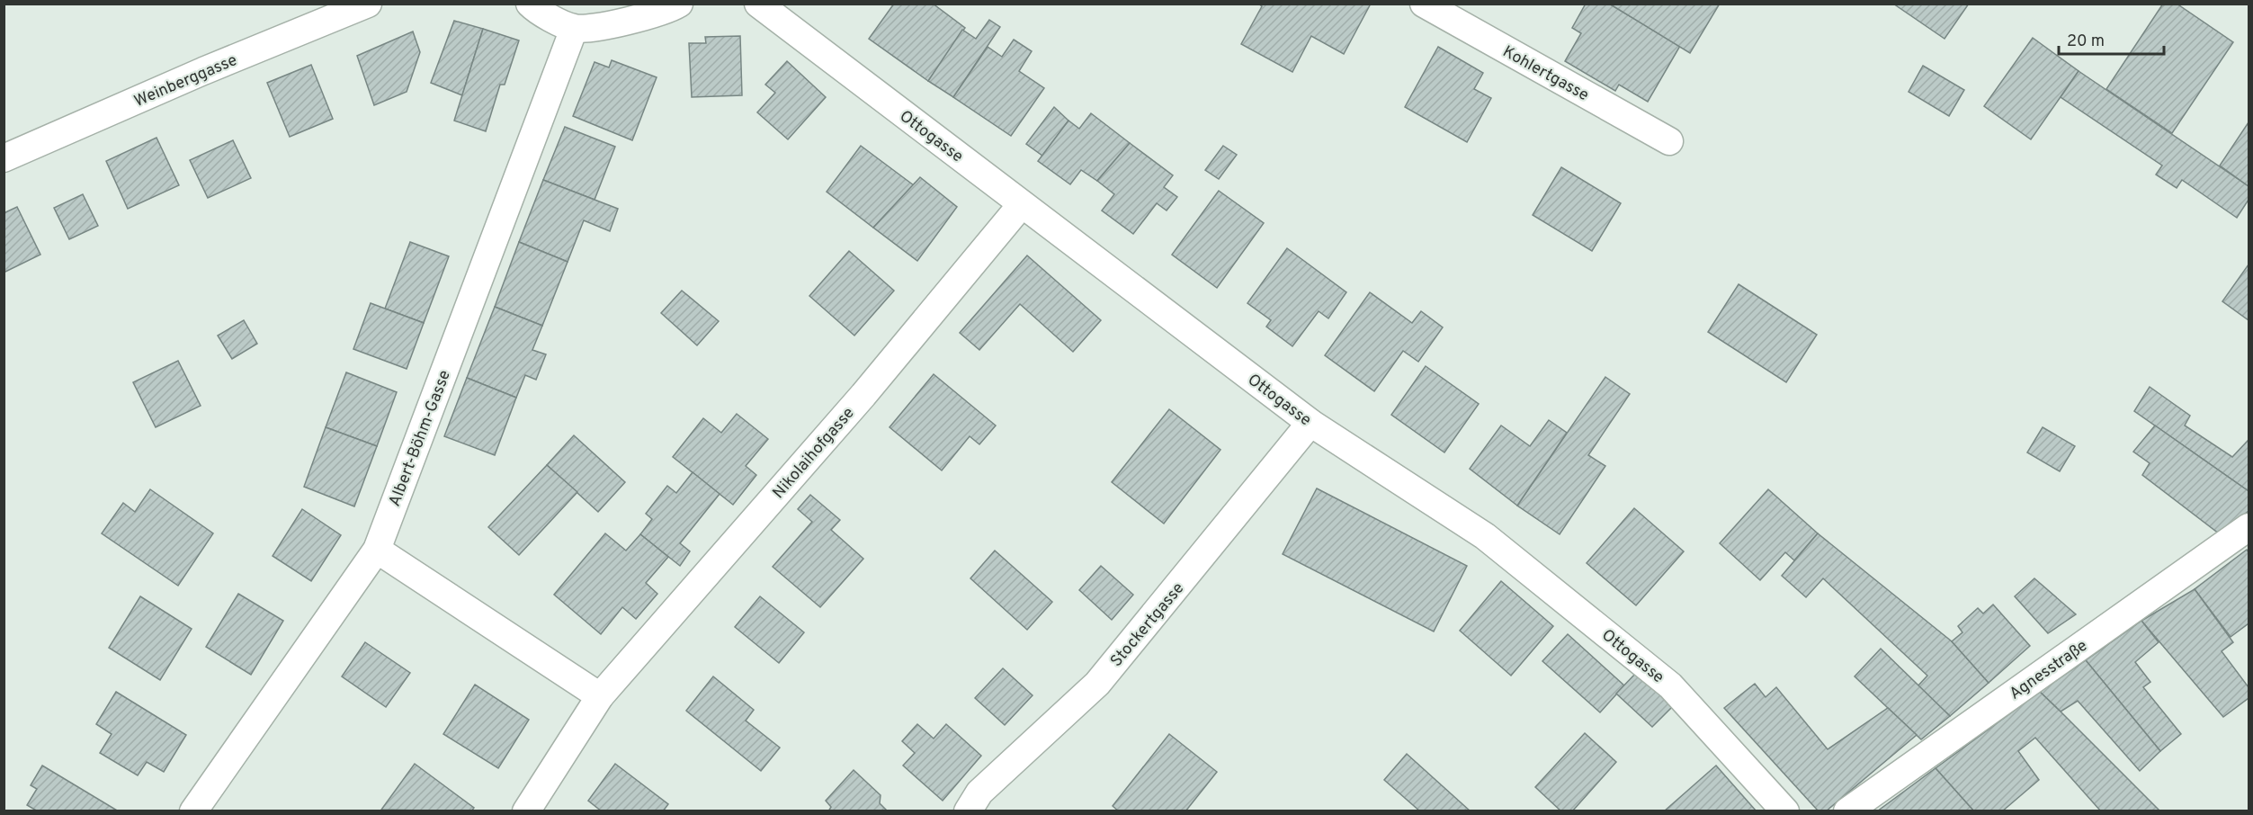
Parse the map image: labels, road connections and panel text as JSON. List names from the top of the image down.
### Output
{
  "streets": {
    "street": [
      "Kohlertgasse",
      "Weinberggasse",
      "Ottogasse",
      "Albert-Böhm-Gasse",
      "Nikolaihofgasse",
      "Stockertgasse",
      "Agnesstraße"
    ]
  },
  "crossings": [
    ["Ottogasse", "Nikolaihofgasse"],
    ["Ottogasse", "Stockertgasse"]
  ],
  "scale_bar": "20 m"
}
